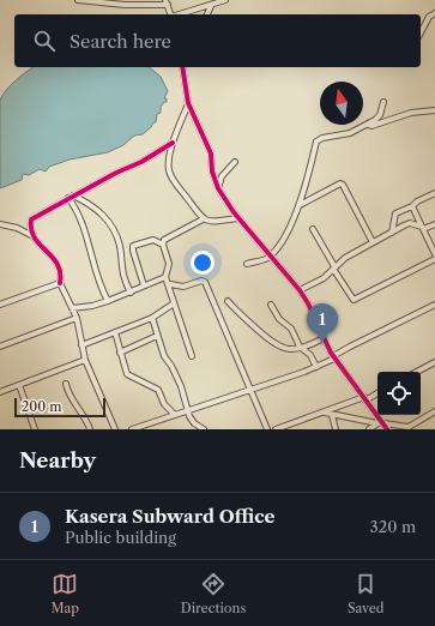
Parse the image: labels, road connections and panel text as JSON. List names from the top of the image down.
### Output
{
  "scale_bar": "200 m",
  "north": "top",
  "page": {
    "search": "Search here",
    "pins": "1",
    "scale": "200 m",
    "heading": "Nearby",
    "list": [
      {
        "mark": "1",
        "name": "Kasera Subward Office",
        "note": "Public building",
        "value": "320 m"
      }
    ],
    "nav": ["Map", "Directions", "Saved"]
  }
}
